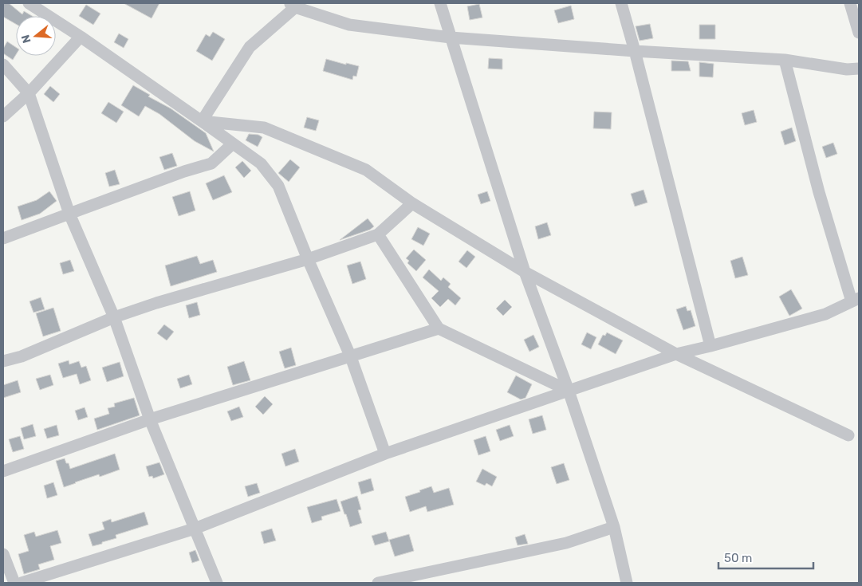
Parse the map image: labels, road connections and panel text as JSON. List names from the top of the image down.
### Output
{
  "scale_bar": "50 m",
  "north": "left"
}
